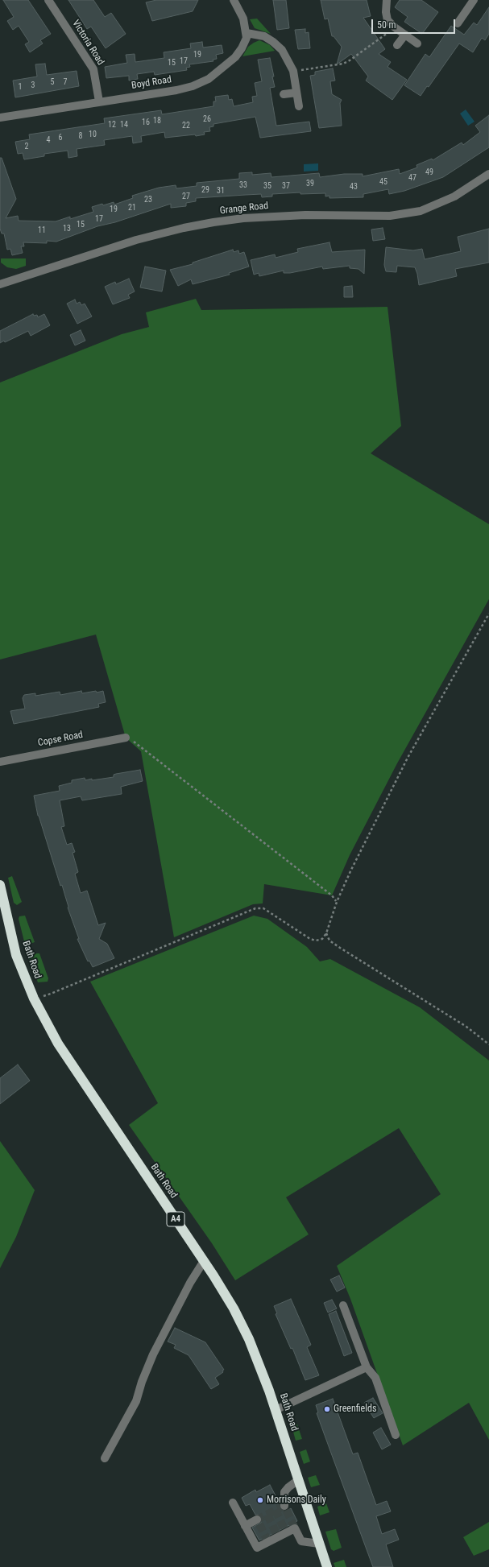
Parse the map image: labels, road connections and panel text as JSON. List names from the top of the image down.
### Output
{
  "streets": {
    "highway": ["Bath Road", "A4"],
    "street": [
      "Victoria Road",
      "Boyd Road",
      "Grange Road",
      "Copse Road"
    ]
  },
  "crossings": [
    ["Victoria Road", "Boyd Road"]
  ],
  "places": ["Greenfields", "Morrisons Daily"],
  "house_numbers": [
    "19",
    "17",
    "15",
    "5",
    "7",
    "3",
    "1",
    "26",
    "18",
    "16",
    "12",
    "14",
    "22",
    "10",
    "8",
    "6",
    "4",
    "2",
    "49",
    "47",
    "45",
    "39",
    "33",
    "35",
    "37",
    "43",
    "29",
    "31",
    "27",
    "23",
    "21",
    "19",
    "17",
    "15",
    "13",
    "11"
  ],
  "scale_bar": "50 m"
}
